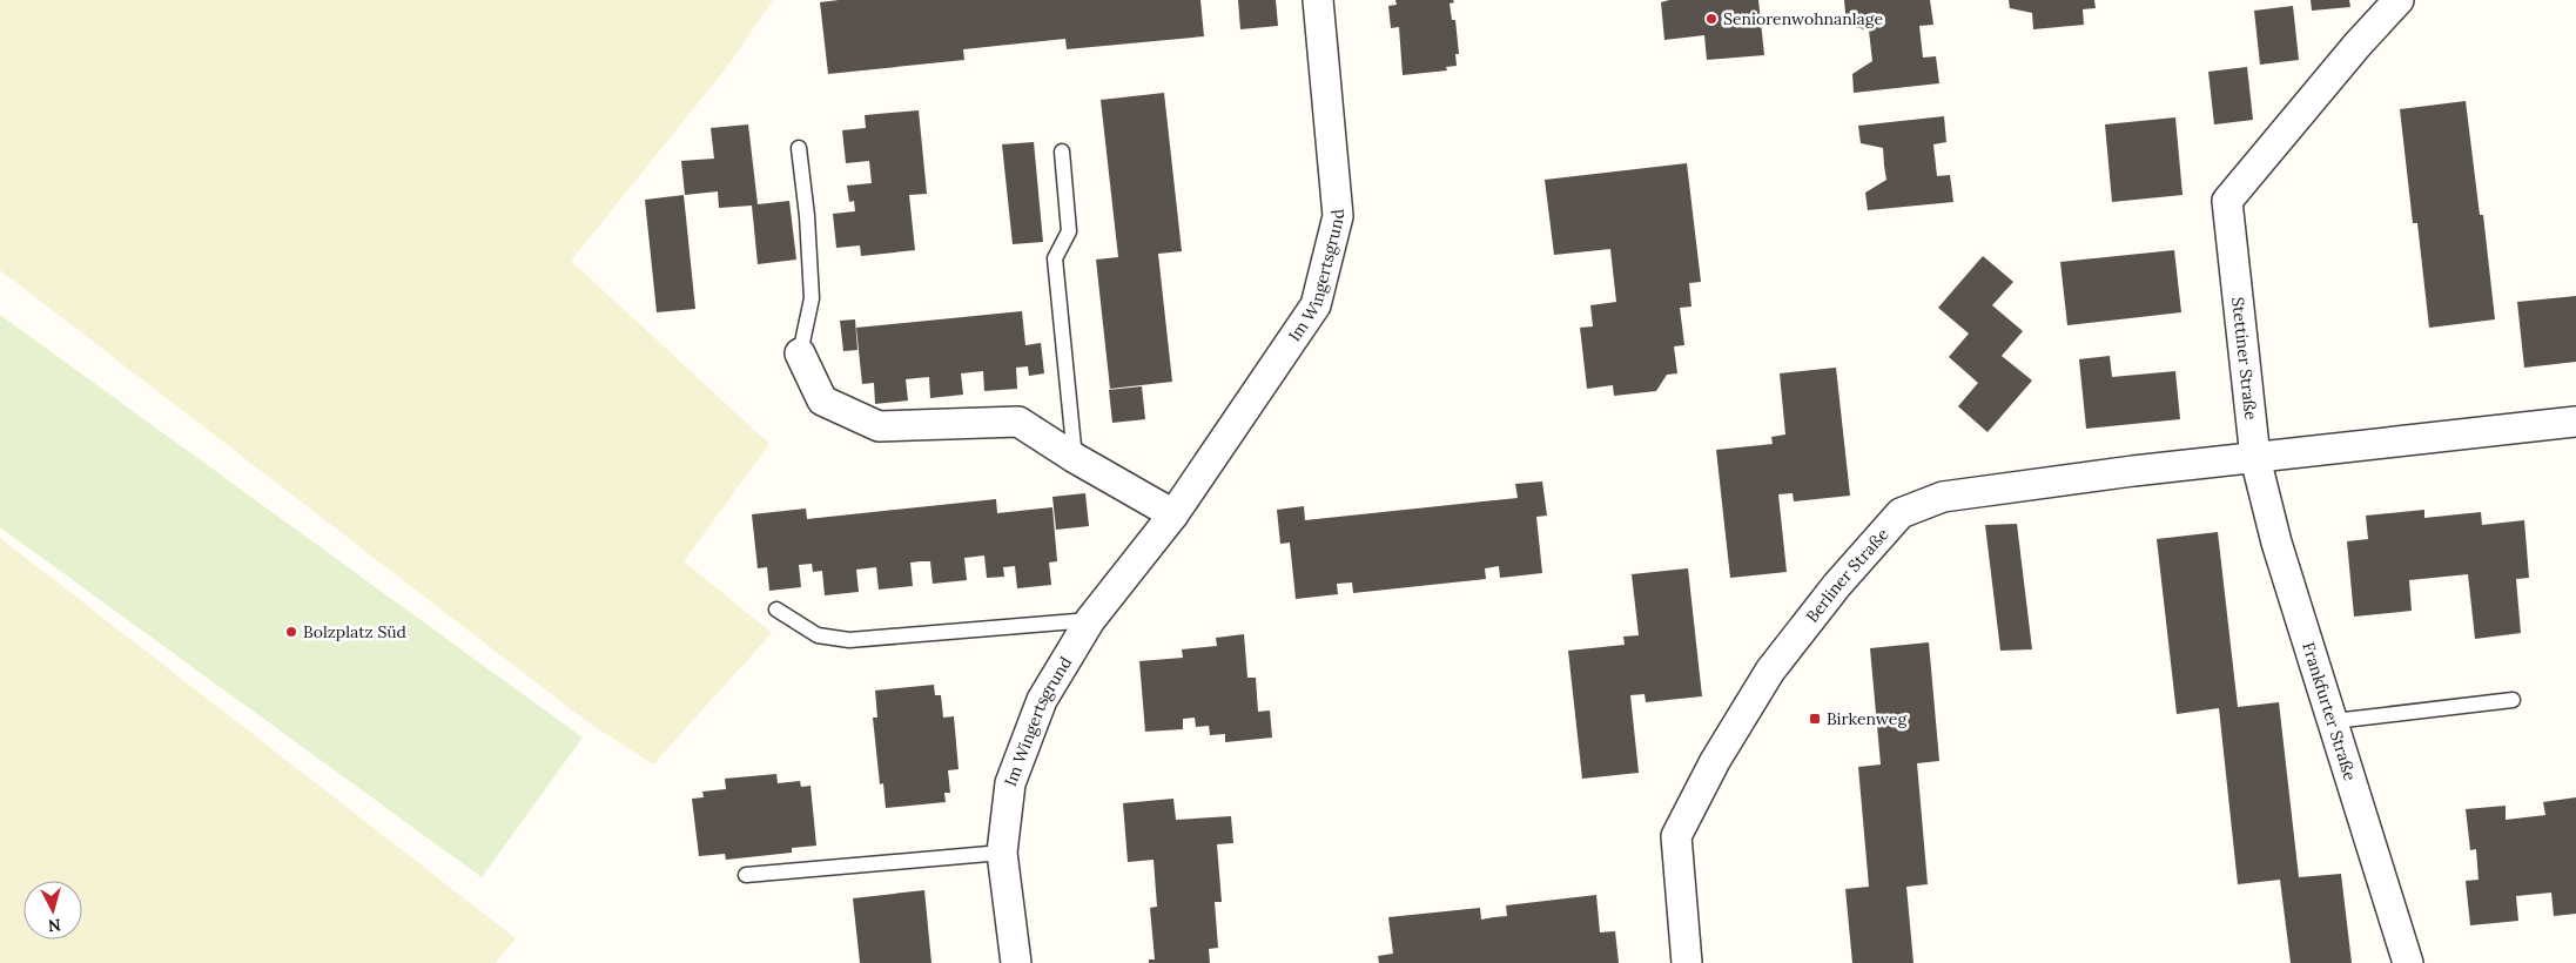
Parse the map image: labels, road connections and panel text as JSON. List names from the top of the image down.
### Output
{
  "streets": {
    "street": [
      "Im Wingertsgrund",
      "Stettiner Straße",
      "Berliner Straße",
      "Frankfurter Straße"
    ]
  },
  "crossings": [
    ["Stettiner Straße", "Berliner Straße"],
    ["Stettiner Straße", "Frankfurter Straße"],
    ["Berliner Straße", "Frankfurter Straße"]
  ],
  "places": {
    "other": ["Seniorenwohnanlage", "Bolzplatz Süd"],
    "transit": ["Birkenweg"]
  },
  "north": "bottom"
}
